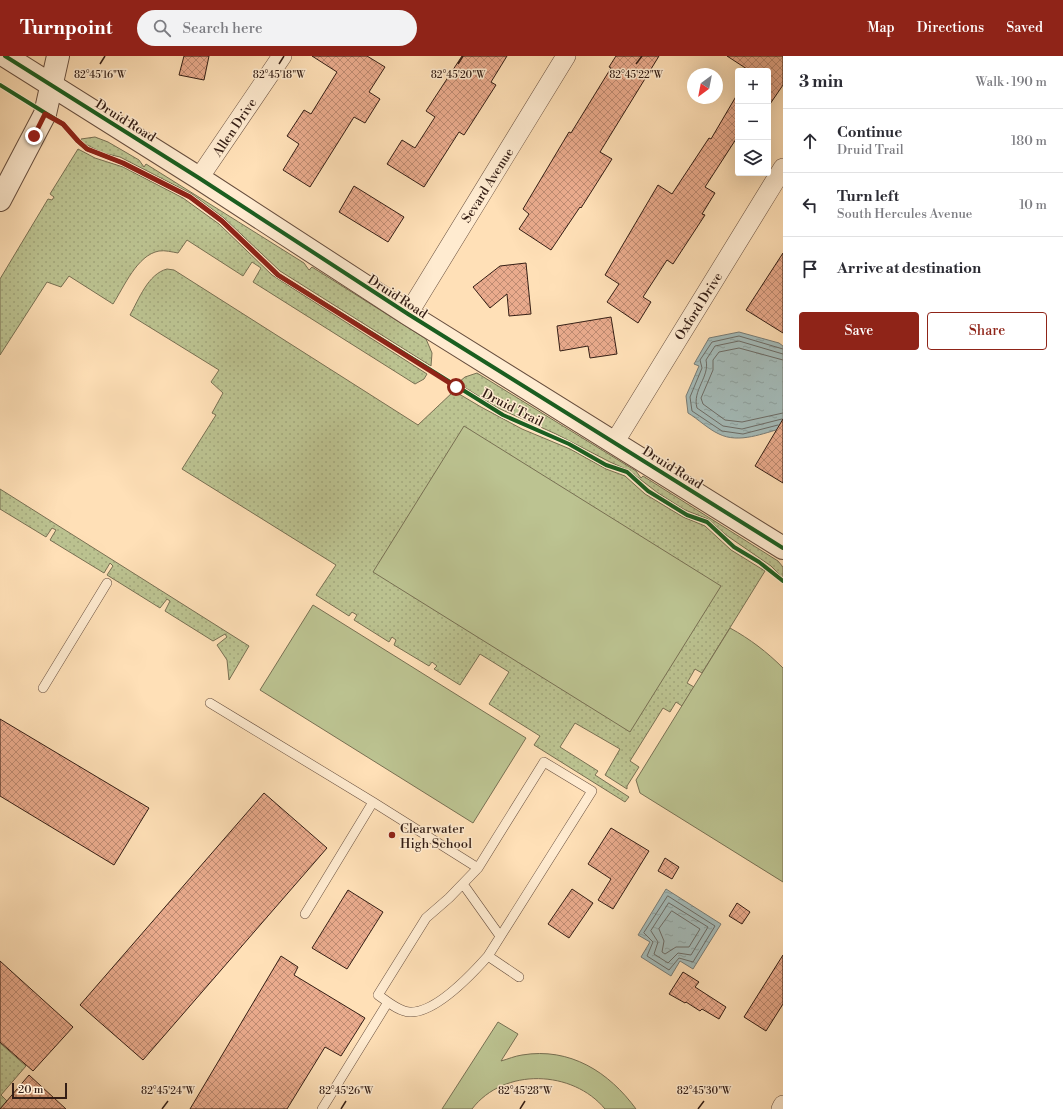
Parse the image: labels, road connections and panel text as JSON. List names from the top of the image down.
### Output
{
  "streets": {
    "street": [
      "Druid Road",
      "Allen Drive",
      "Sevard Avenue",
      "Oxford Drive"
    ],
    "cycle path": ["Druid Trail"]
  },
  "crossings": [
    ["Druid Road", "Allen Drive"],
    ["Druid Road", "Sevard Avenue"],
    ["Druid Road", "Oxford Drive"]
  ],
  "places": ["Clearwater High School"],
  "scale_bar": "20 m",
  "north": "bottom left",
  "page": {
    "header": "Turnpoint",
    "search": "Search here",
    "nav": ["Map", "Directions", "Saved"],
    "heading": ["3 min", "Walk · 190 m"],
    "map_buttons": ["+", "−"],
    "list": [
      ["Continue", "Druid Trail", "180 m"],
      ["Turn left", "South Hercules Avenue", "10 m"],
      "Arrive at destination"
    ],
    "buttons": ["Save", "Share"],
    "scale": "20 m"
  },
  "coordinates": [
    "82°45'16\"W",
    "82°45'18\"W",
    "82°45'20\"W",
    "82°45'22\"W",
    "82°45'24\"W",
    "82°45'26\"W",
    "82°45'28\"W",
    "82°45'30\"W"
  ]
}
